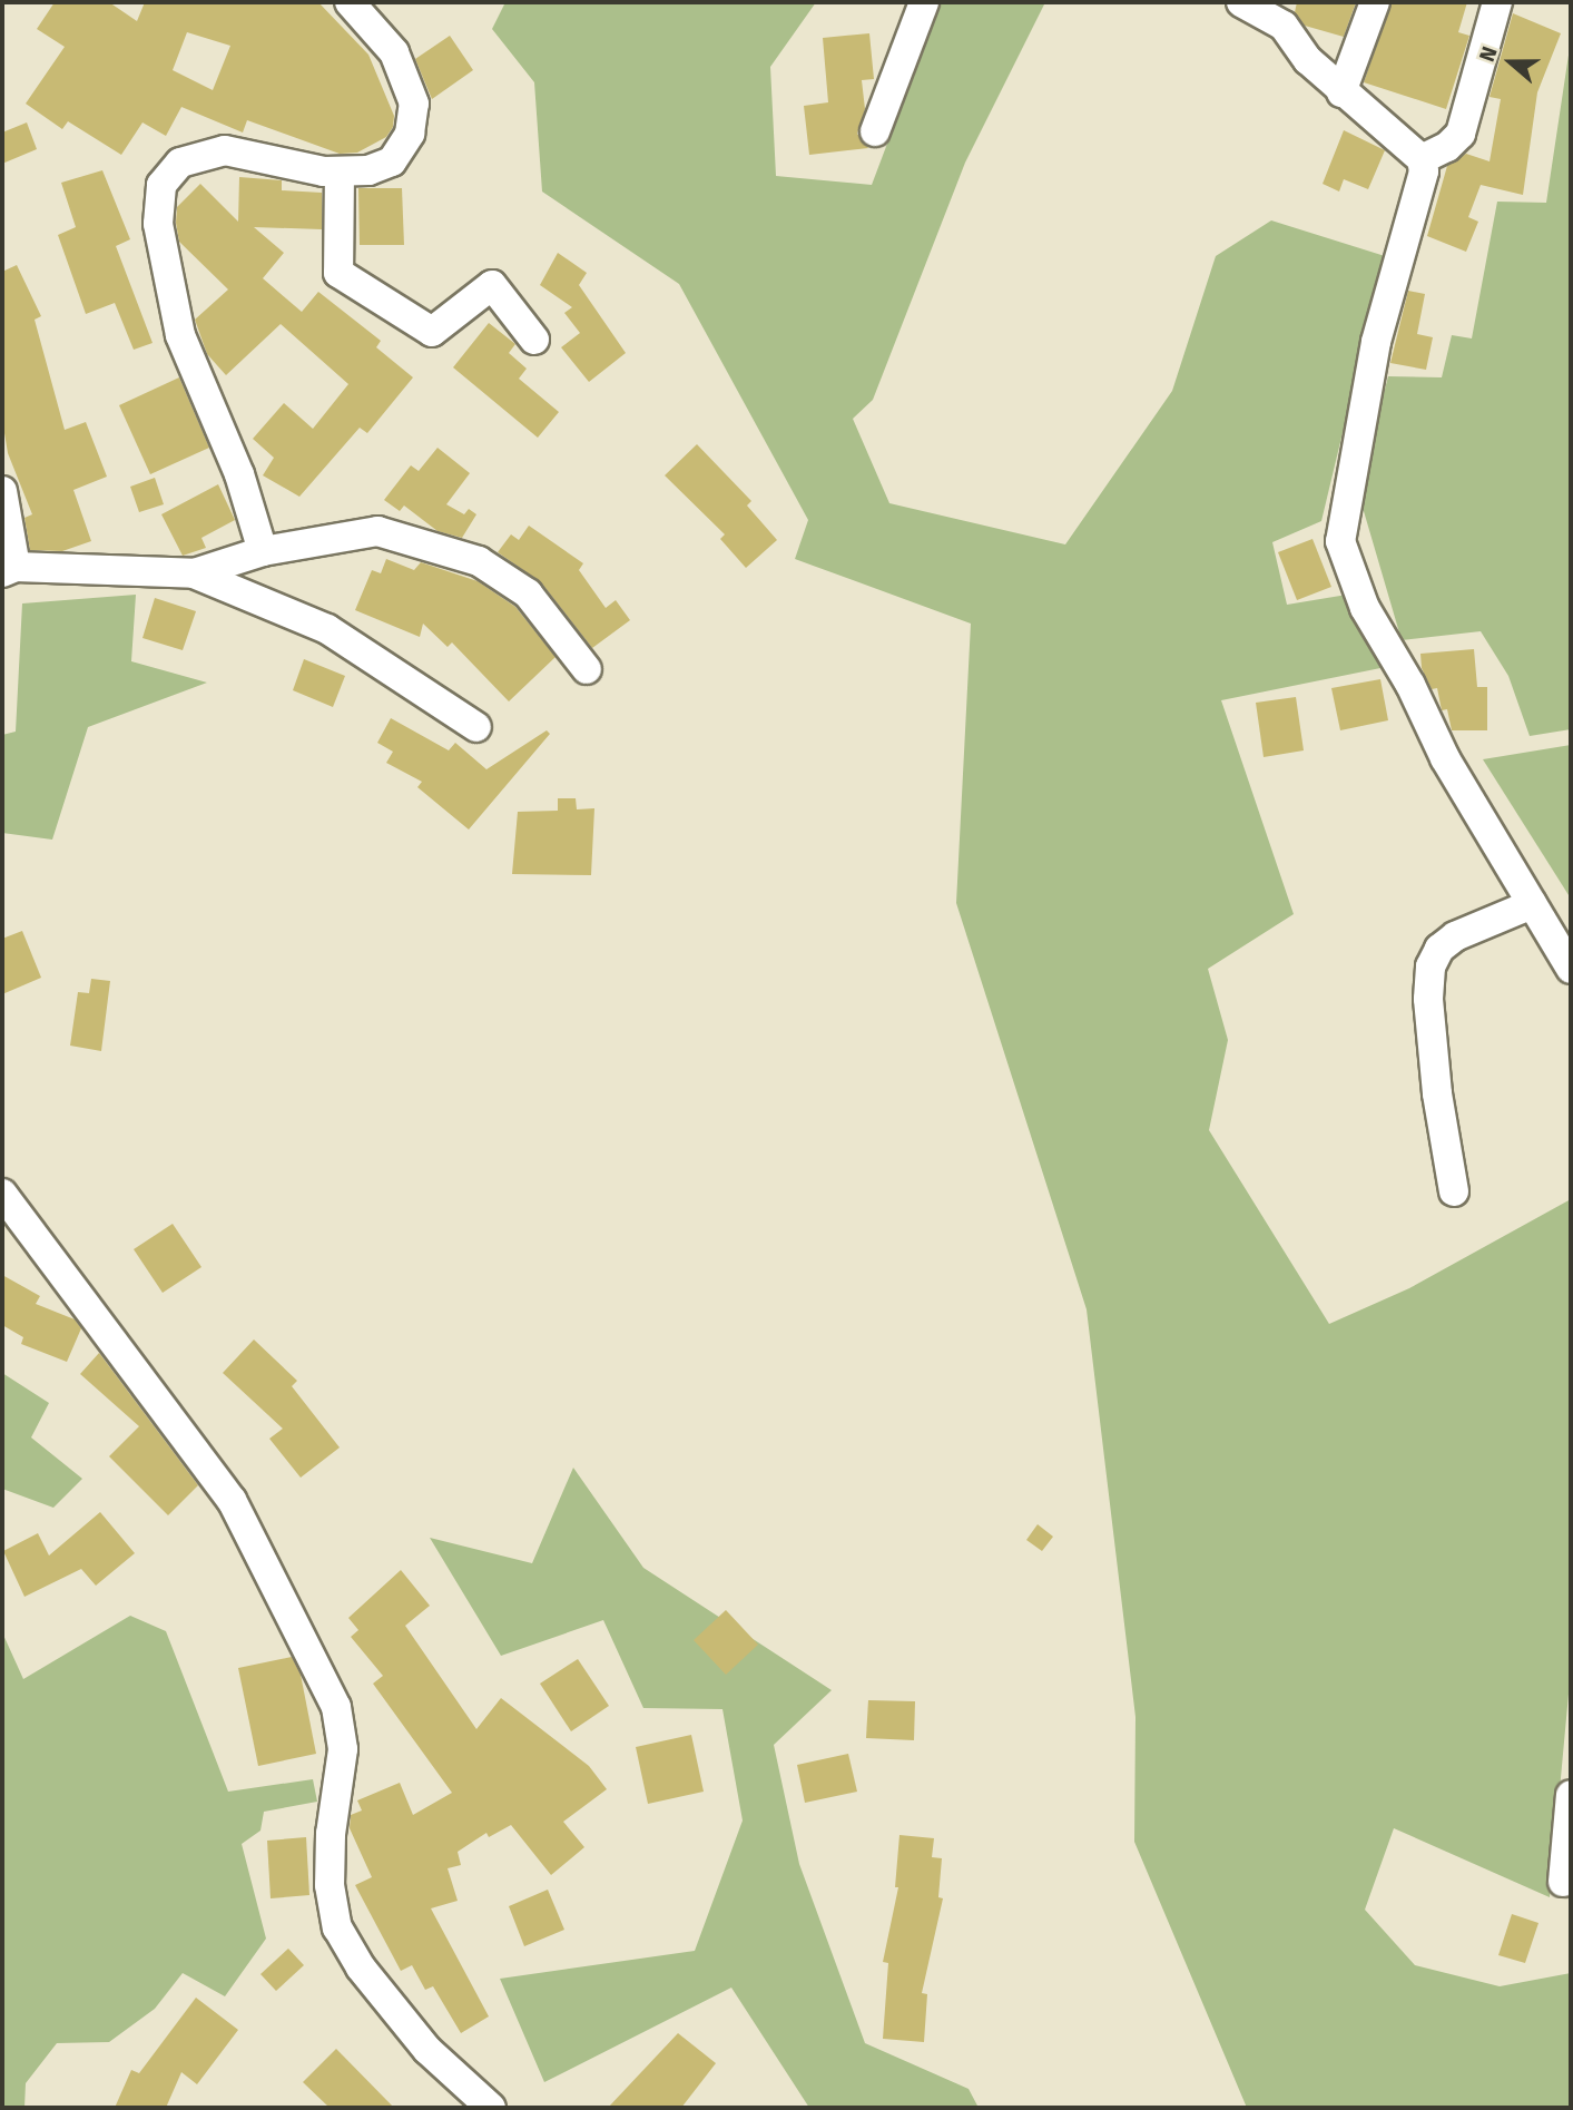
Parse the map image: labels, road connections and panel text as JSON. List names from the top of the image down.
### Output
{
  "north": "left"
}
